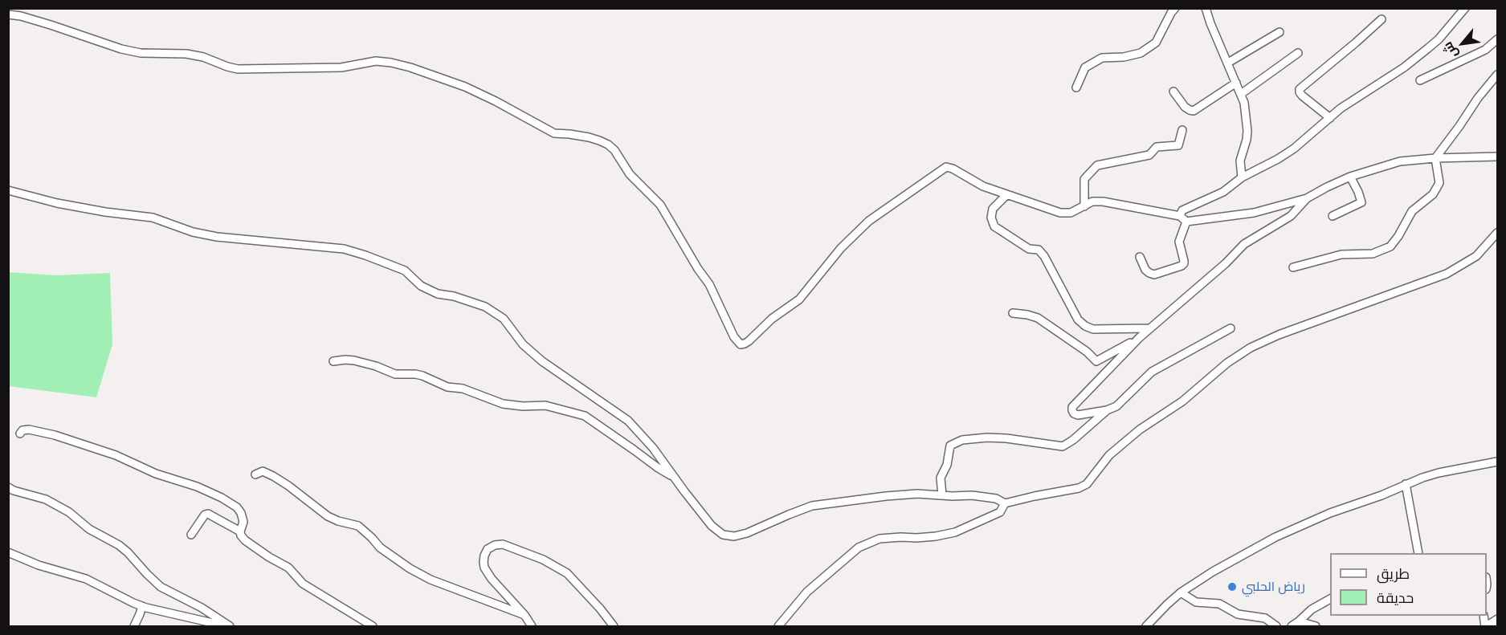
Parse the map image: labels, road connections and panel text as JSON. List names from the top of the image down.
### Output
{
  "places": ["رياض الحلبي"],
  "legend": ["طريق", "حديقة"],
  "north": "bottom left"
}
